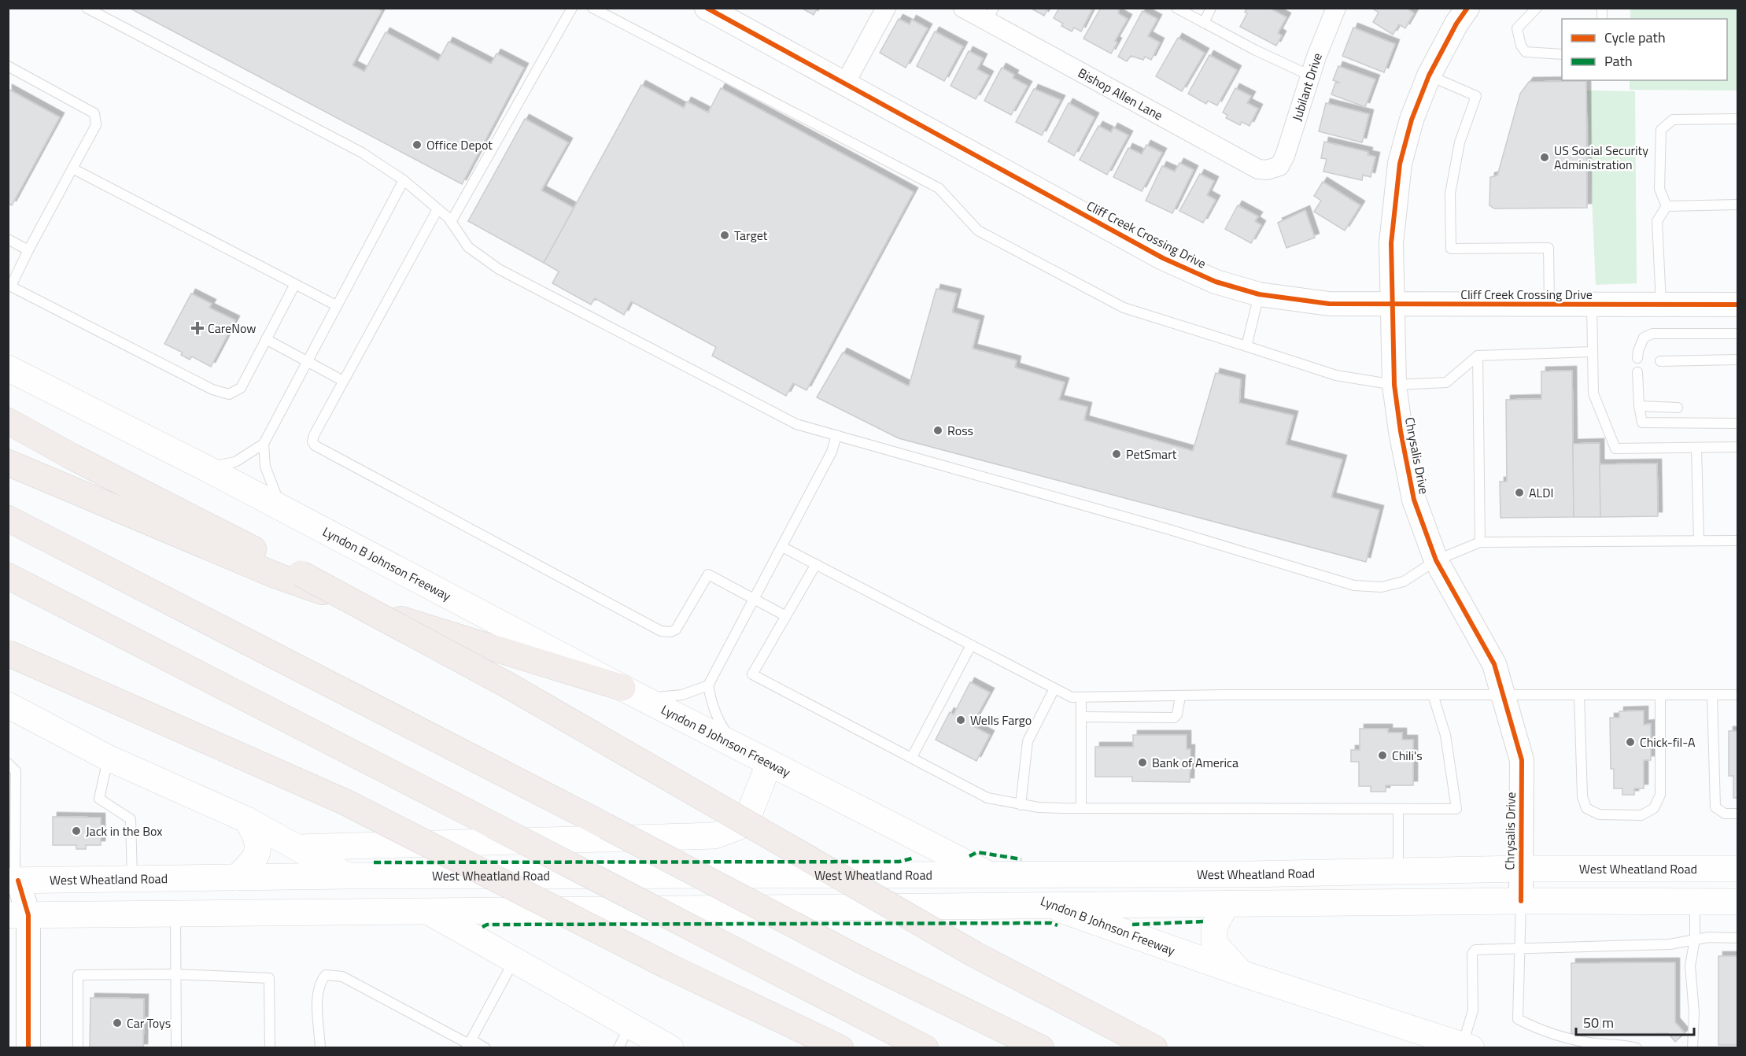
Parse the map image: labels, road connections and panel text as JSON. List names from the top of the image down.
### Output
{
  "streets": {
    "main road": ["Lyndon B Johnson Freeway", "West Wheatland Road"],
    "street": [
      "Jubilant Drive",
      "Bishop Allen Lane",
      "Cliff Creek Crossing Drive",
      "Chrysalis Drive"
    ]
  },
  "crossings": [
    ["Jubilant Drive", "Bishop Allen Lane"],
    ["Cliff Creek Crossing Drive", "Chrysalis Drive"],
    ["Chrysalis Drive", "West Wheatland Road"],
    ["Lyndon B Johnson Freeway", "West Wheatland Road"]
  ],
  "places": {
    "other": [
      "Office Depot",
      "US Social Security Administration",
      "Target",
      "Ross",
      "PetSmart",
      "ALDI",
      "Wells Fargo",
      "Chick-fil-A",
      "Chili's",
      "Bank of America",
      "Jack in the Box",
      "Car Toys"
    ],
    "health": ["CareNow"]
  },
  "legend": ["Cycle path", "Path"],
  "scale_bar": "50 m"
}
